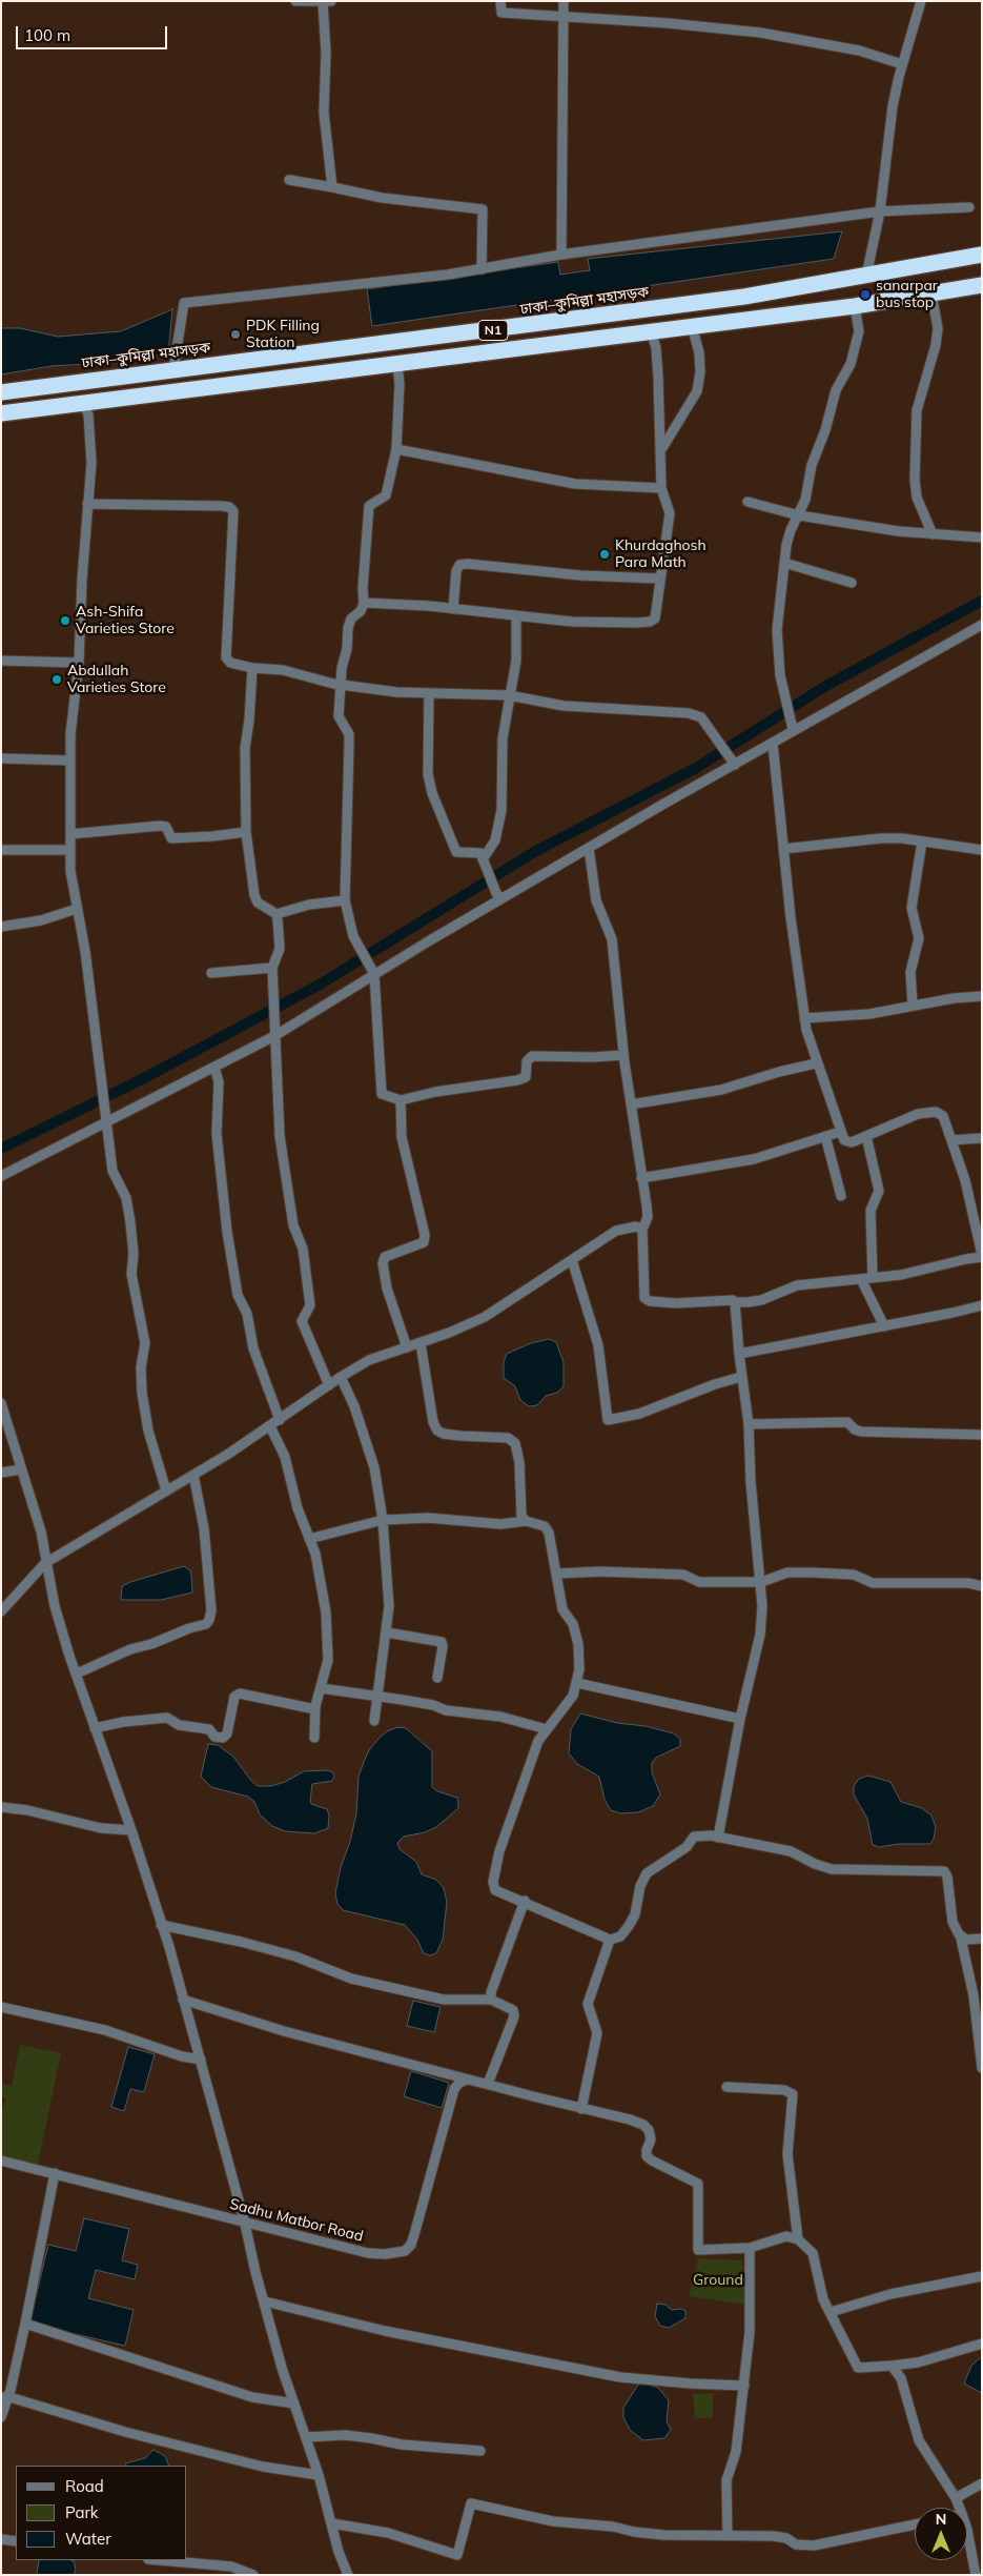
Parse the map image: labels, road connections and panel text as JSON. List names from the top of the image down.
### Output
{
  "streets": {
    "highway": ["ঢাকা–কুমিল্লা মহাসড়ক", "N1"],
    "street": ["Sadhu Matbor Road"]
  },
  "parks": ["Ground"],
  "places": [
    "sanarpar bus stop",
    "PDK Filling Station",
    "Khurdaghosh Para Math",
    "Ash-Shifa Varieties Store",
    "Abdullah Varieties Store"
  ],
  "legend": ["Road", "Park", "Water"],
  "scale_bar": "100 m",
  "north": "top"
}
